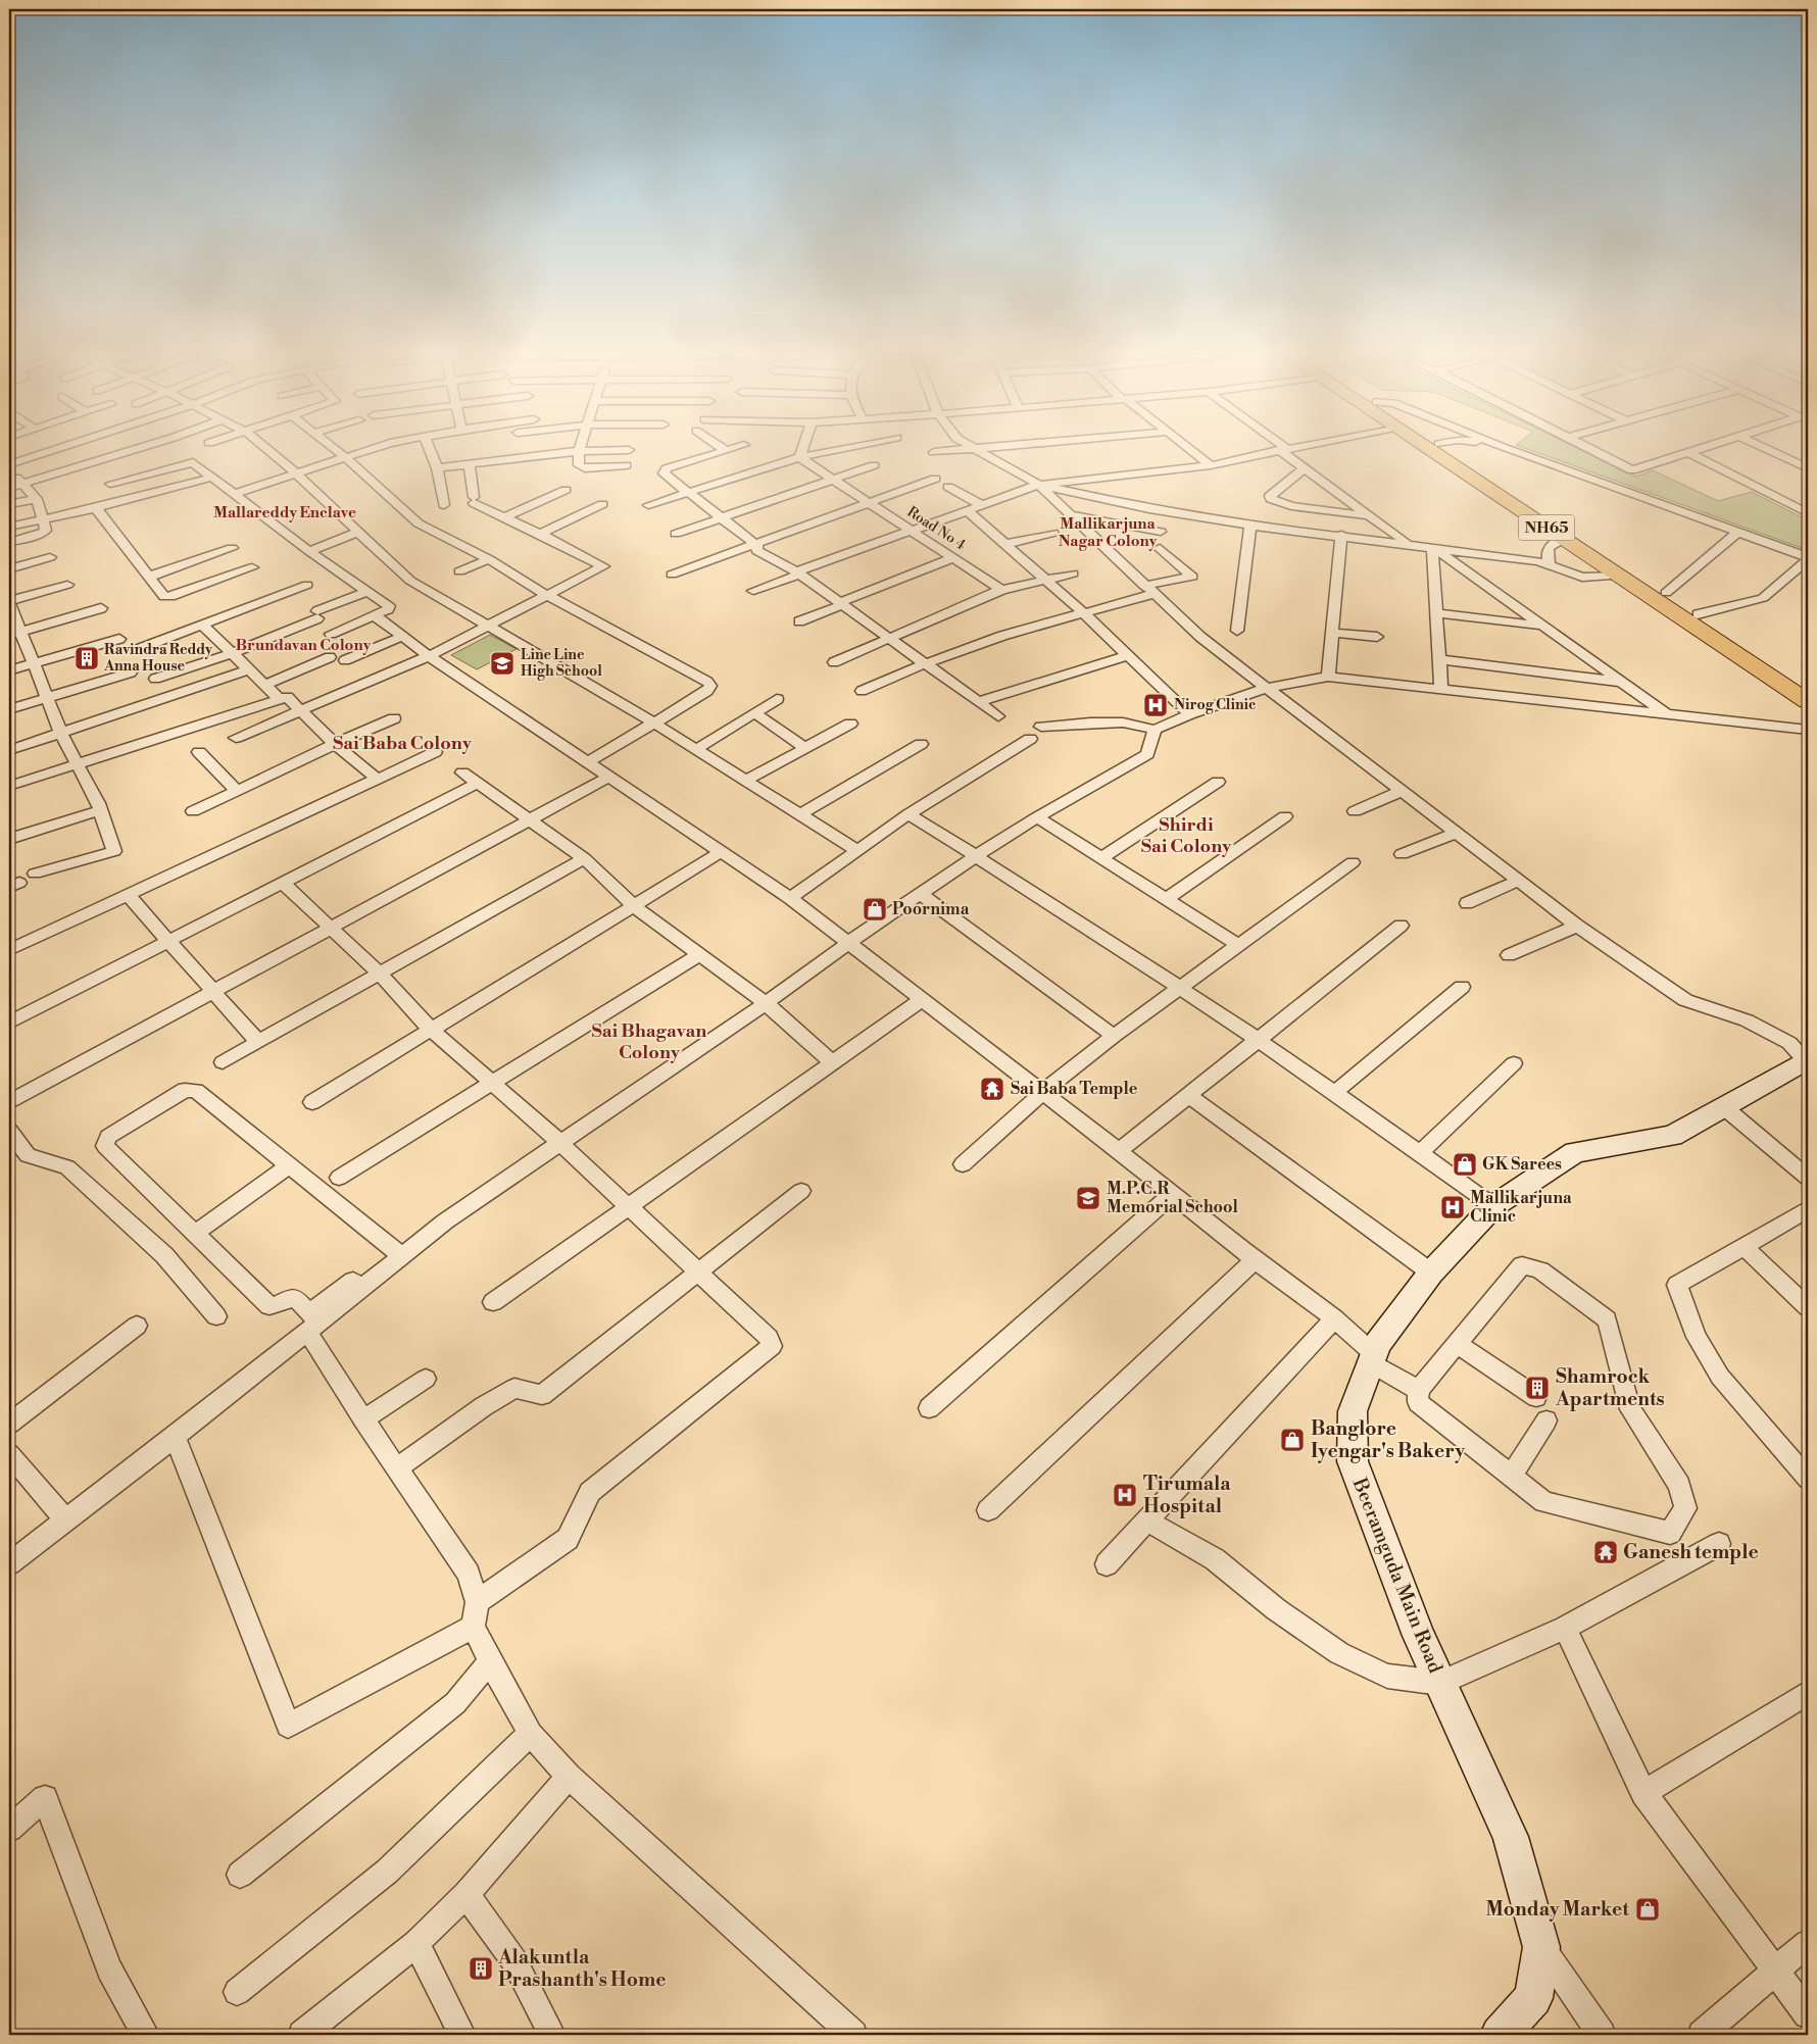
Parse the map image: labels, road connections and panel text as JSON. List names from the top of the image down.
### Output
{
  "streets": {
    "highway": ["NH65"],
    "main road": ["Beeramguda Main Road"],
    "street": ["Road No 4"]
  },
  "districts": [
    "Mallareddy Enclave",
    "Mallikarjuna Nagar Colony",
    "Brundavan Colony",
    "Sai Baba Colony",
    "Shirdi Sai Colony",
    "Sai Bhagavan Colony"
  ],
  "places": {
    "building": ["Ravindra Reddy Anna House", "Shamrock Apartments", "Alakuntla Prashanth's Home"],
    "school or university": ["Line Line High School", "M.P.C.R Memorial School"],
    "hospital": ["Nirog Clinic", "Mallikarjuna Clinic", "Tirumala Hospital"],
    "shop": [
      "Poornima",
      "GK Sarees",
      "Banglore Iyengar's Bakery",
      "Monday Market"
    ],
    "temple": ["Sai Baba Temple", "Ganesh temple"]
  }
}
